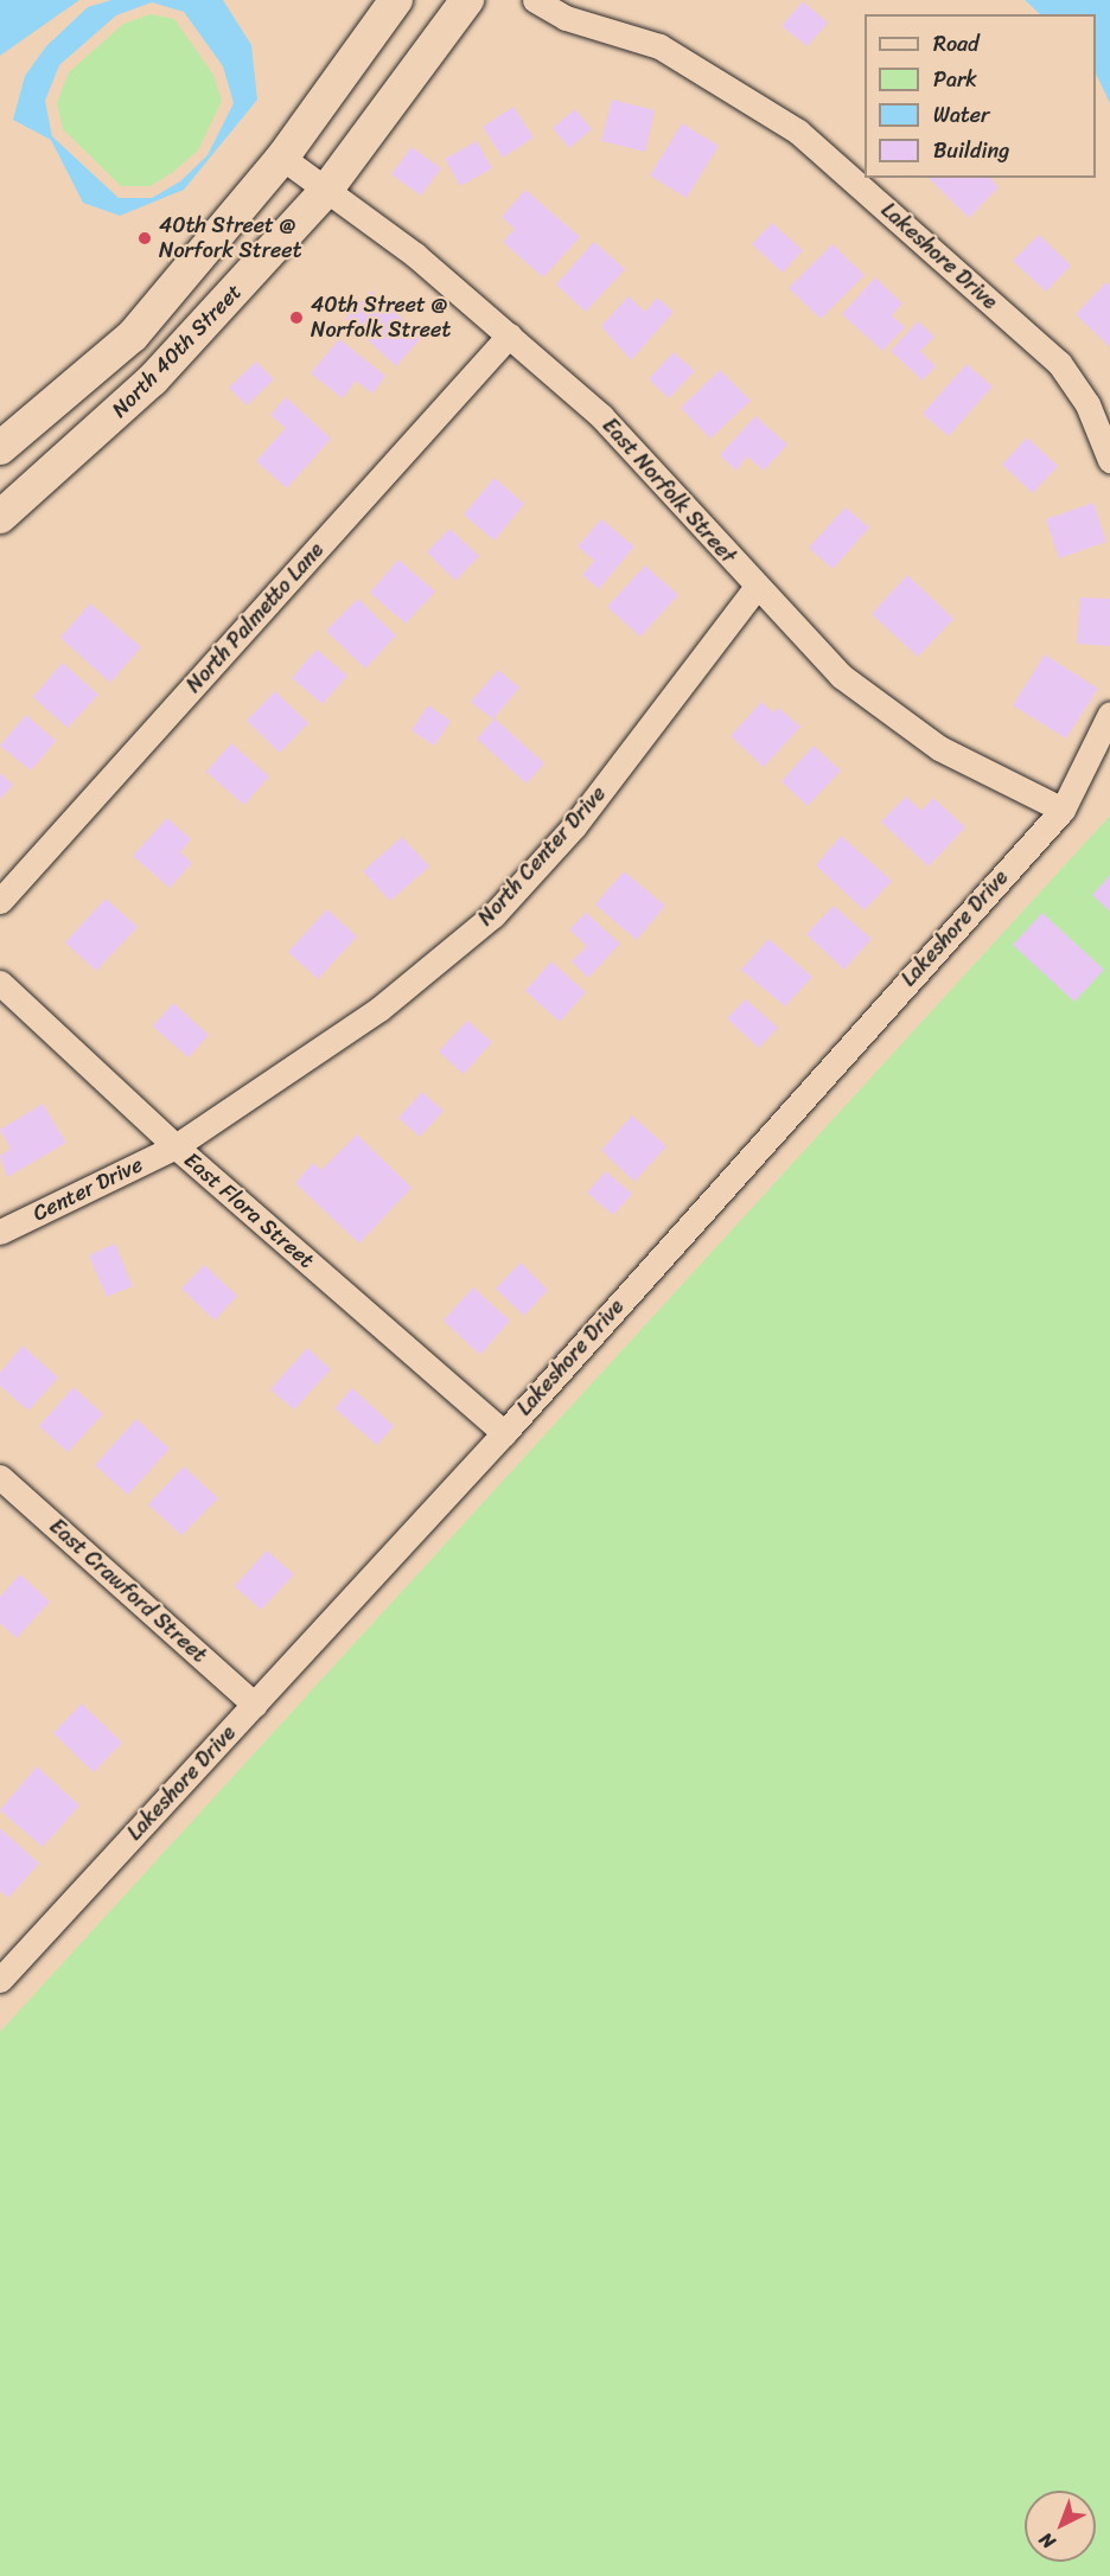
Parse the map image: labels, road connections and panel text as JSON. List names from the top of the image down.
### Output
{
  "streets": {
    "main road": ["North 40th Street"],
    "street": [
      "Lakeshore Drive",
      "East Norfolk Street",
      "North Palmetto Lane",
      "North Center Drive",
      "Center Drive",
      "East Flora Street",
      "East Crawford Street"
    ]
  },
  "crossings": [
    ["Lakeshore Drive", "East Norfolk Street"],
    ["Lakeshore Drive", "East Flora Street"],
    ["Lakeshore Drive", "East Crawford Street"],
    ["North 40th Street", "East Norfolk Street"],
    ["East Norfolk Street", "North Palmetto Lane"],
    ["East Norfolk Street", "North Center Drive"],
    ["North Center Drive", "Center Drive"],
    ["North Center Drive", "East Flora Street"],
    ["Center Drive", "East Flora Street"]
  ],
  "places": ["40th Street @ Norfork Street", "40th Street @ Norfolk Street"],
  "legend": [
    "Road",
    "Park",
    "Water",
    "Building"
  ],
  "north": "bottom left"
}
